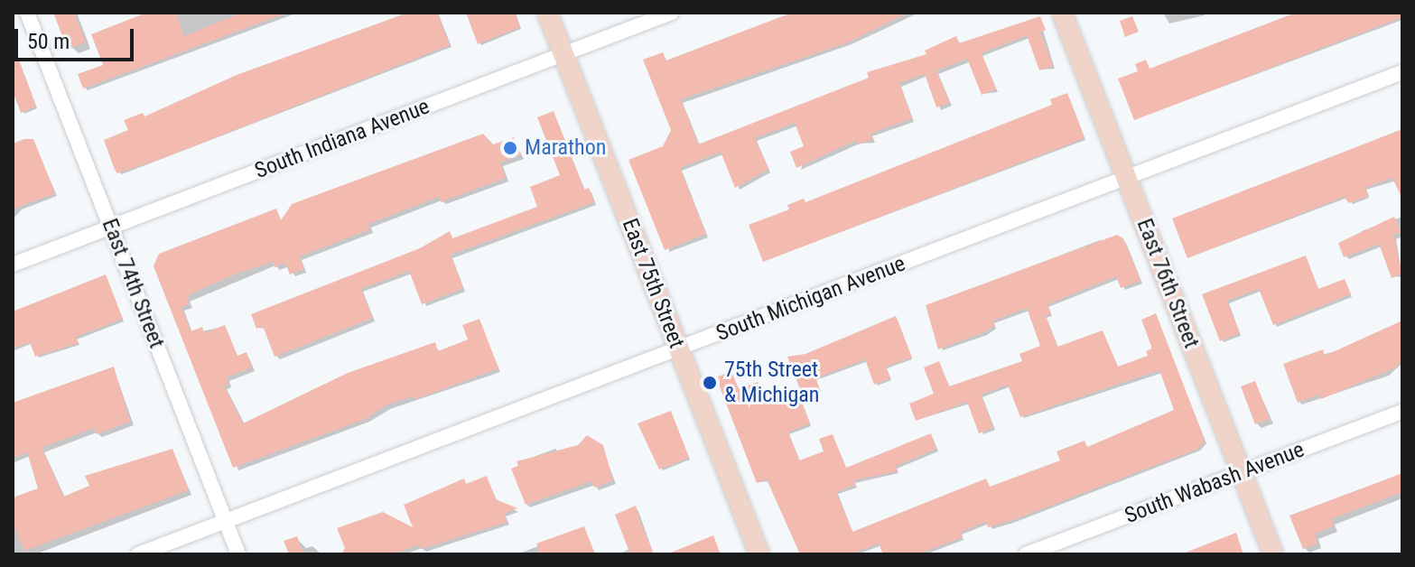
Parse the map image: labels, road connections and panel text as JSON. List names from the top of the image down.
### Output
{
  "streets": {
    "street": [
      "South Indiana Avenue",
      "East 74th Street",
      "East 75th Street",
      "East 76th Street",
      "South Michigan Avenue",
      "South Wabash Avenue"
    ]
  },
  "crossings": [
    ["South Indiana Avenue", "East 74th Street"],
    ["South Indiana Avenue", "East 75th Street"],
    ["East 74th Street", "South Michigan Avenue"],
    ["East 75th Street", "South Michigan Avenue"],
    ["East 76th Street", "South Michigan Avenue"],
    ["East 76th Street", "South Wabash Avenue"]
  ],
  "places": ["Marathon", "75th Street & Michigan"],
  "scale_bar": "50 m"
}
